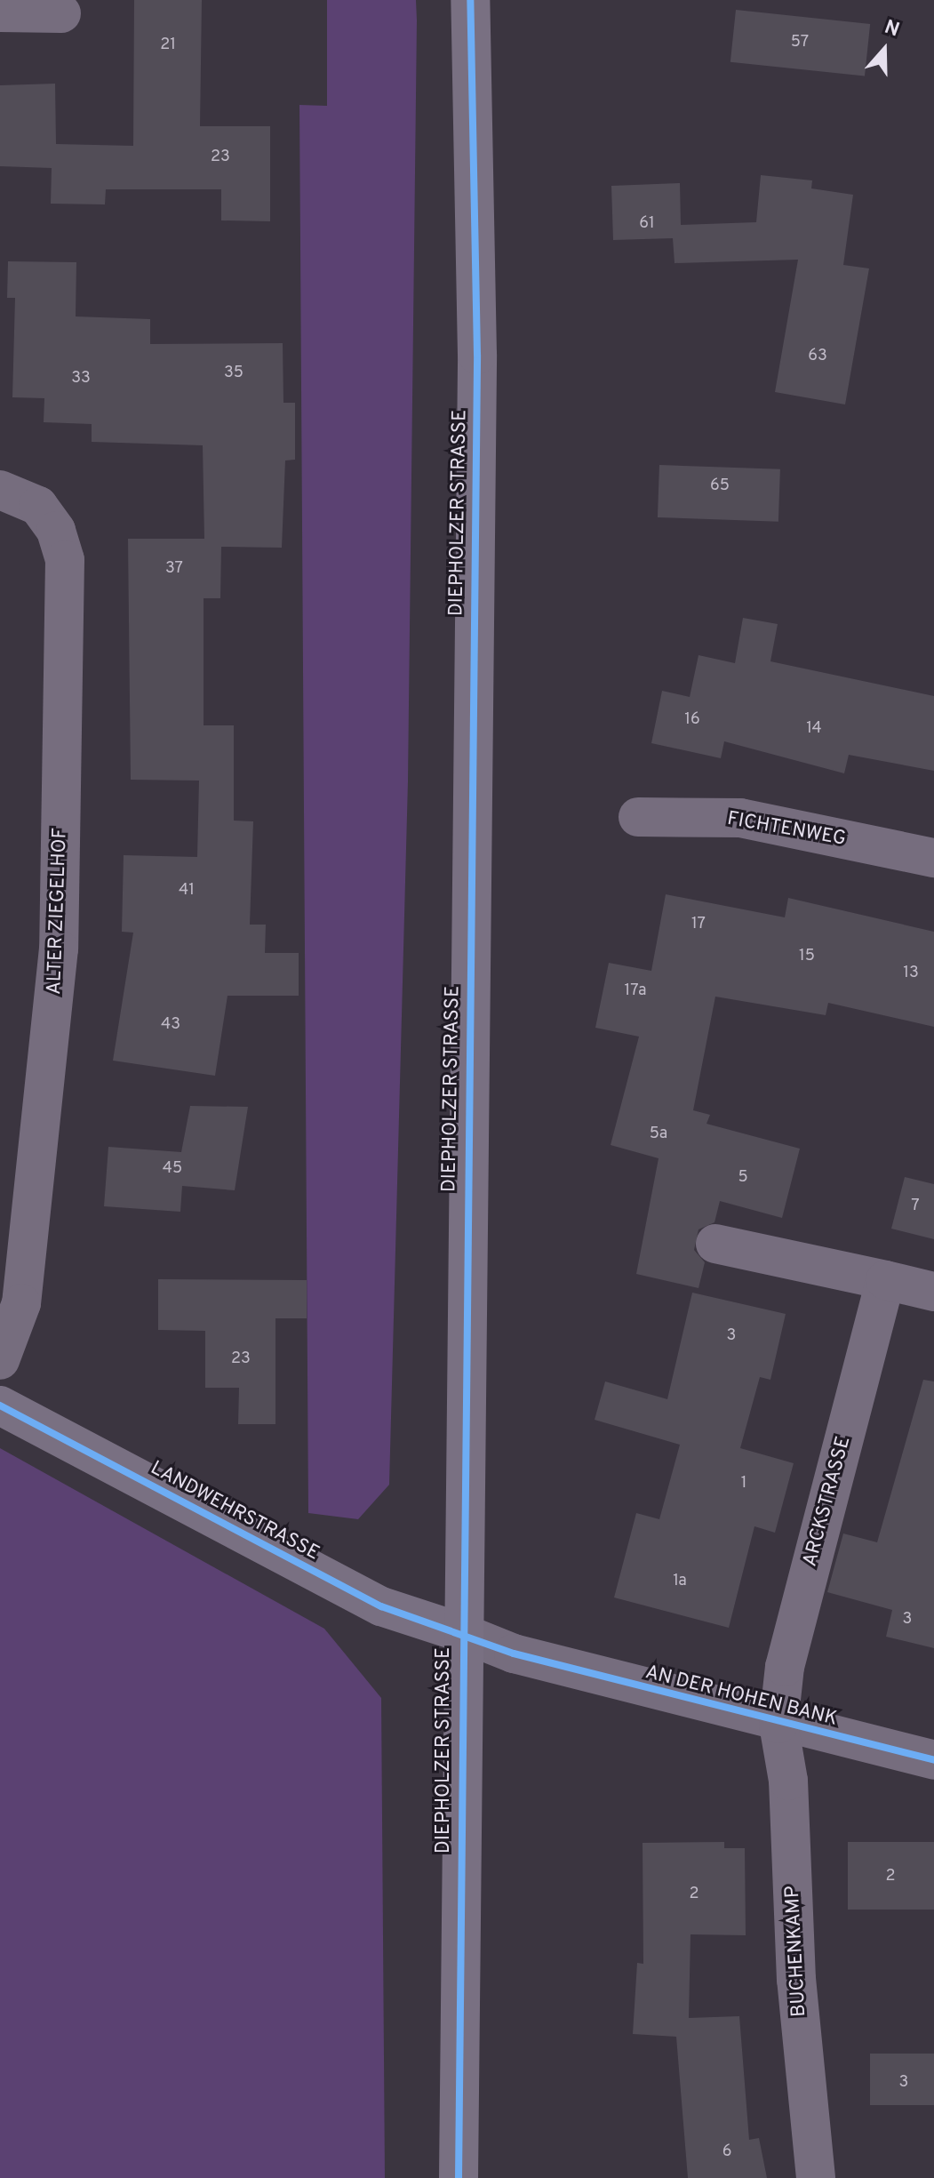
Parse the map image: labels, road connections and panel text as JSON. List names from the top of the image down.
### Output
{
  "streets": {
    "main road": ["DIEPHOLZER STRASSE", "LANDWEHRSTRASSE"],
    "street": [
      "FICHTENWEG",
      "ALTER ZIEGELHOF",
      "ARCKSTRASSE",
      "AN DER HOHEN BANK",
      "BUCHENKAMP"
    ]
  },
  "crossings": [
    ["DIEPHOLZER STRASSE", "LANDWEHRSTRASSE"],
    ["DIEPHOLZER STRASSE", "AN DER HOHEN BANK"],
    ["ARCKSTRASSE", "AN DER HOHEN BANK"],
    ["ARCKSTRASSE", "BUCHENKAMP"],
    ["LANDWEHRSTRASSE", "AN DER HOHEN BANK"],
    ["AN DER HOHEN BANK", "BUCHENKAMP"]
  ],
  "house_numbers": [
    "57",
    "21",
    "23",
    "61",
    "63",
    "35",
    "33",
    "65",
    "37",
    "16",
    "14",
    "41",
    "17",
    "15",
    "13",
    "17a",
    "43",
    "5a",
    "45",
    "5",
    "7",
    "3",
    "23",
    "1",
    "1a",
    "3",
    "2",
    "2",
    "3",
    "6"
  ],
  "north": "top"
}
